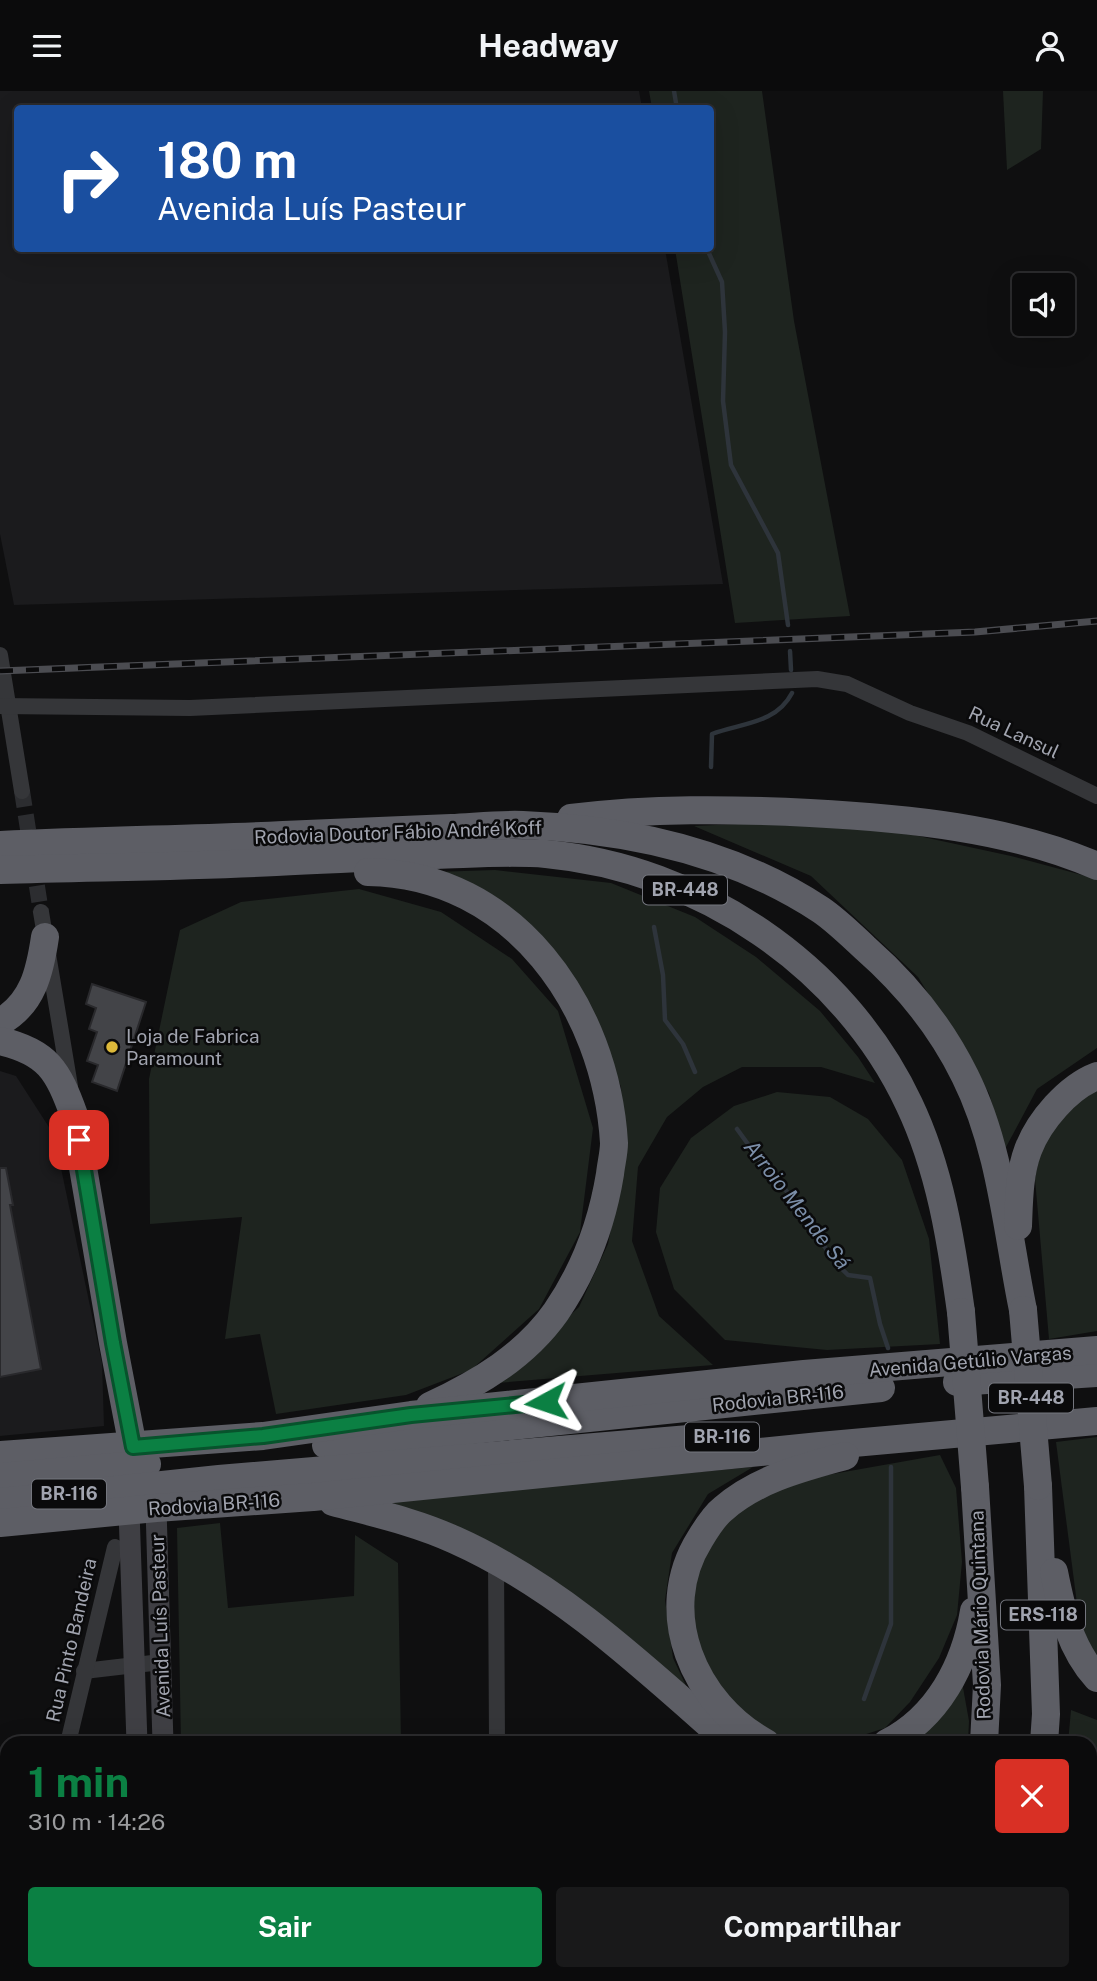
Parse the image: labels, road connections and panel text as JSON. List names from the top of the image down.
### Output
{
  "streets": {
    "highway": [
      "Rodovia Doutor Fábio André Koff",
      "BR-448",
      "Avenida Getúlio Vargas",
      "Rodovia BR-116",
      "BR-116",
      "Rodovia Mário Quintana",
      "ERS-118"
    ],
    "main road": ["Avenida Luís Pasteur"],
    "street": ["Rua Lansul", "Rua Pinto Bandeira"]
  },
  "crossings": [
    ["Rodovia Doutor Fábio André Koff", "BR-448"],
    ["Rodovia Doutor Fábio André Koff", "Rodovia Mário Quintana"],
    ["Rodovia Doutor Fábio André Koff", "ERS-118"],
    ["Rodovia BR-116", "Avenida Luís Pasteur"]
  ],
  "water": ["Arroio Mende Sá"],
  "places": ["Loja de Fabrica Paramount"],
  "page": {
    "header": "Headway",
    "turn": ["180 m", "Avenida Luís Pasteur"],
    "heading": ["1 min", "310 m · 14:26"],
    "buttons": ["Sair", "Compartilhar"]
  }
}
